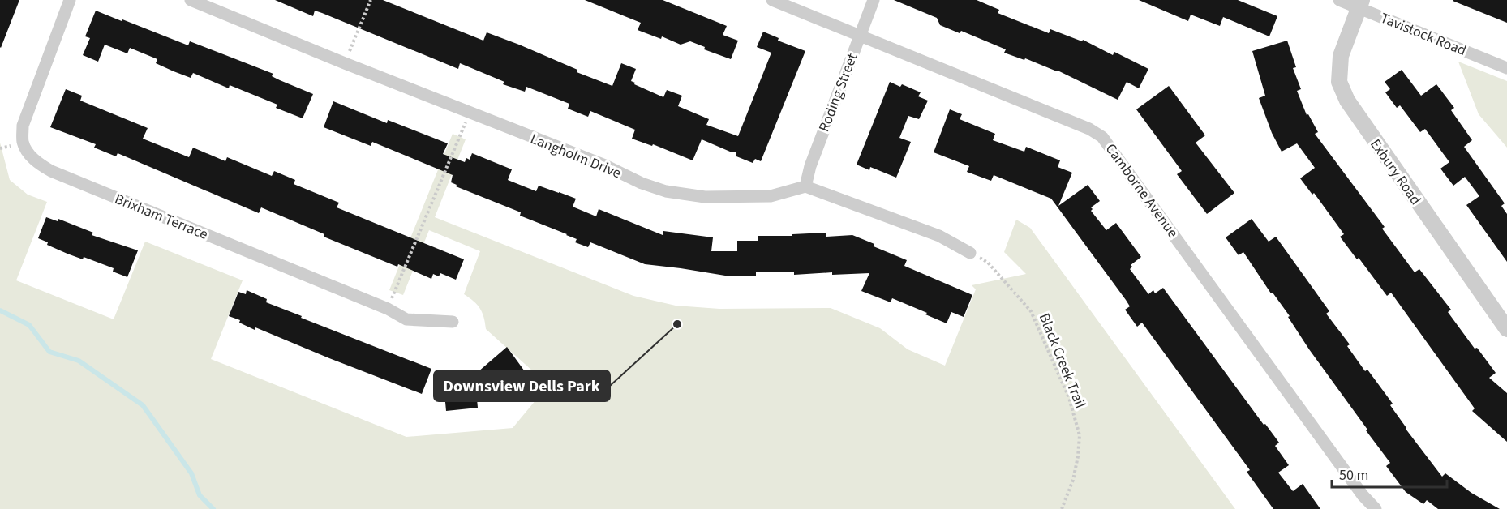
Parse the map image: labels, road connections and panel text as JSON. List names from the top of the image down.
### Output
{
  "streets": {
    "street": [
      "Tavistock Road",
      "Roding Street",
      "Langholm Drive",
      "Exbury Road",
      "Camborne Avenue",
      "Brixham Terrace"
    ],
    "path": ["Black Creek Trail"]
  },
  "crossings": [
    ["Tavistock Road", "Exbury Road"],
    ["Roding Street", "Langholm Drive"],
    ["Roding Street", "Camborne Avenue"]
  ],
  "places": ["Downsview Dells Park"],
  "scale_bar": "50 m"
}
